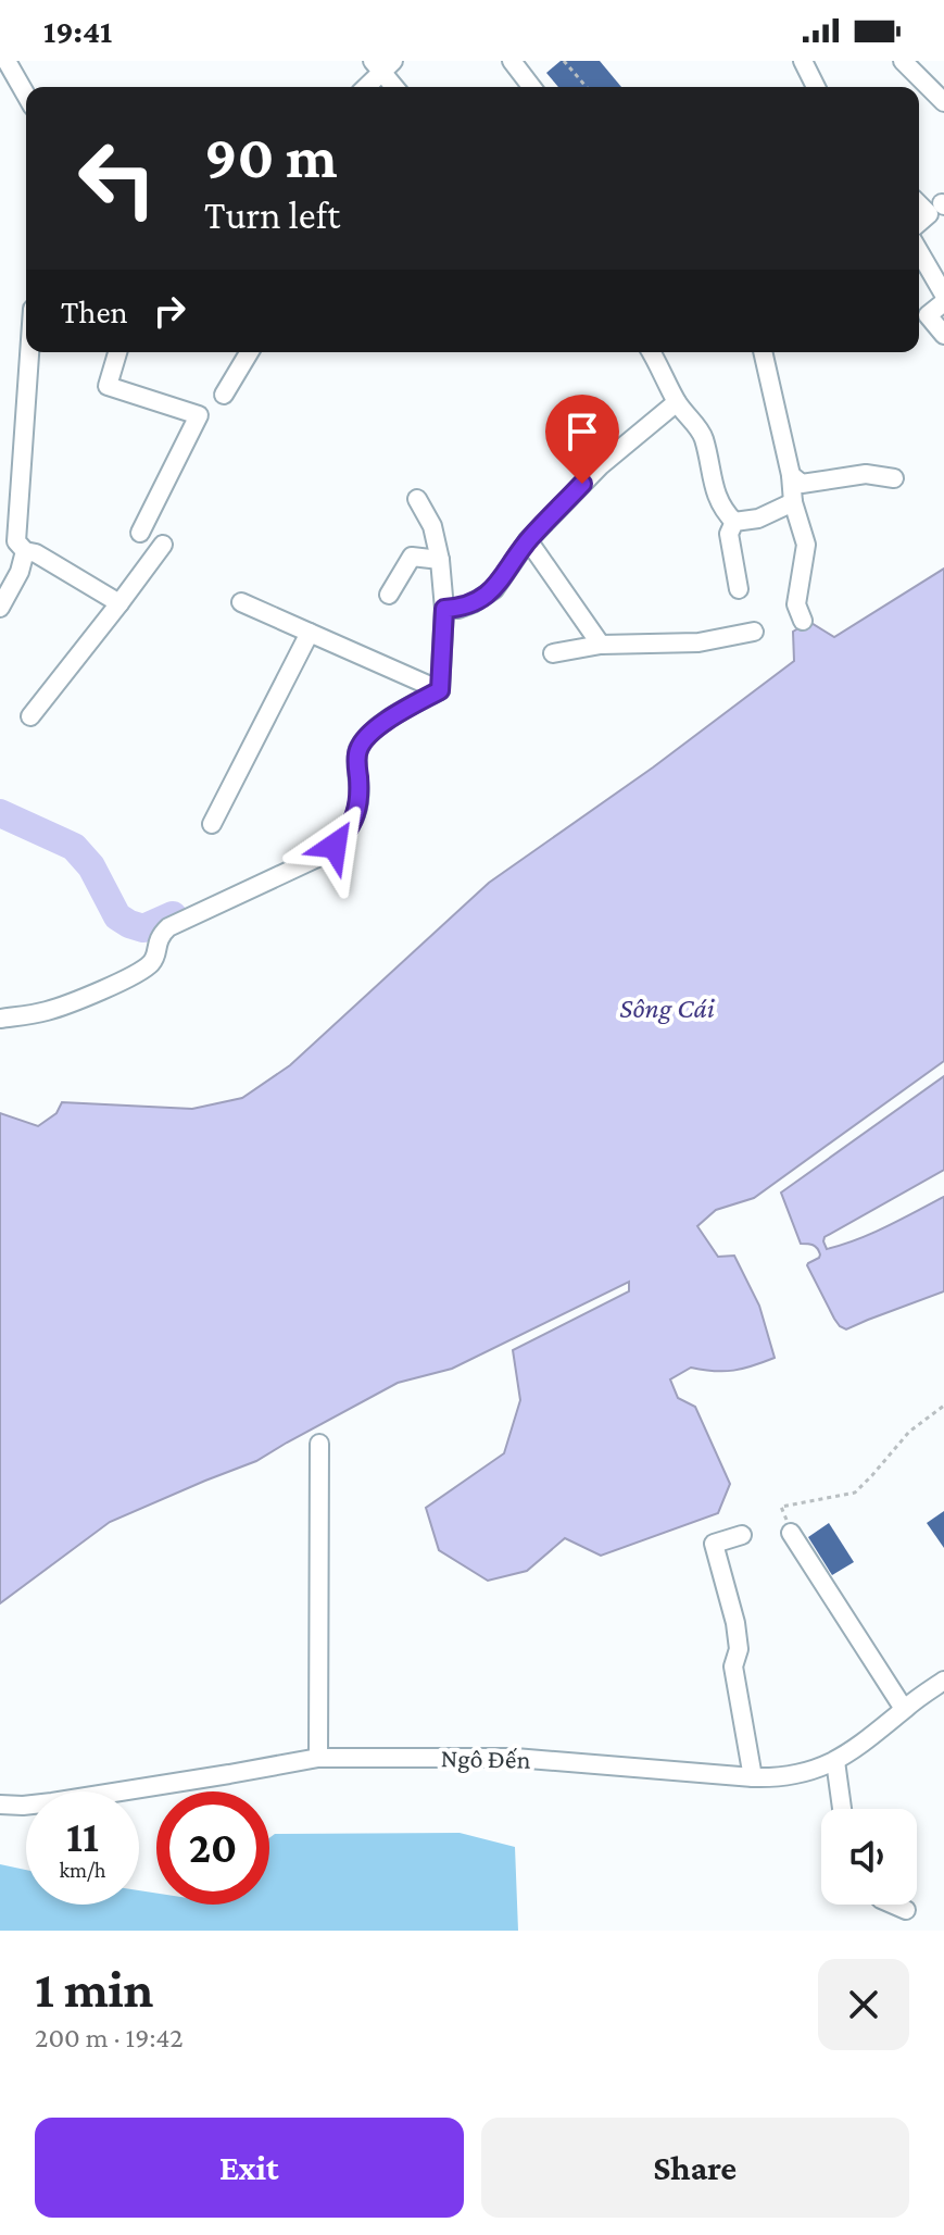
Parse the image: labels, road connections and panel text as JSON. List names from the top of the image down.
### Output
{
  "streets": {
    "street": ["Ngô Đến"]
  },
  "water": ["Sông Cái"],
  "page": {
    "status": "19:41",
    "turn": ["90 m", "Turn left"],
    "then": "Then",
    "speed": "11 km/h",
    "limit": "20",
    "heading": ["1 min", "200 m · 19:42"],
    "buttons": ["Exit", "Share"]
  }
}
